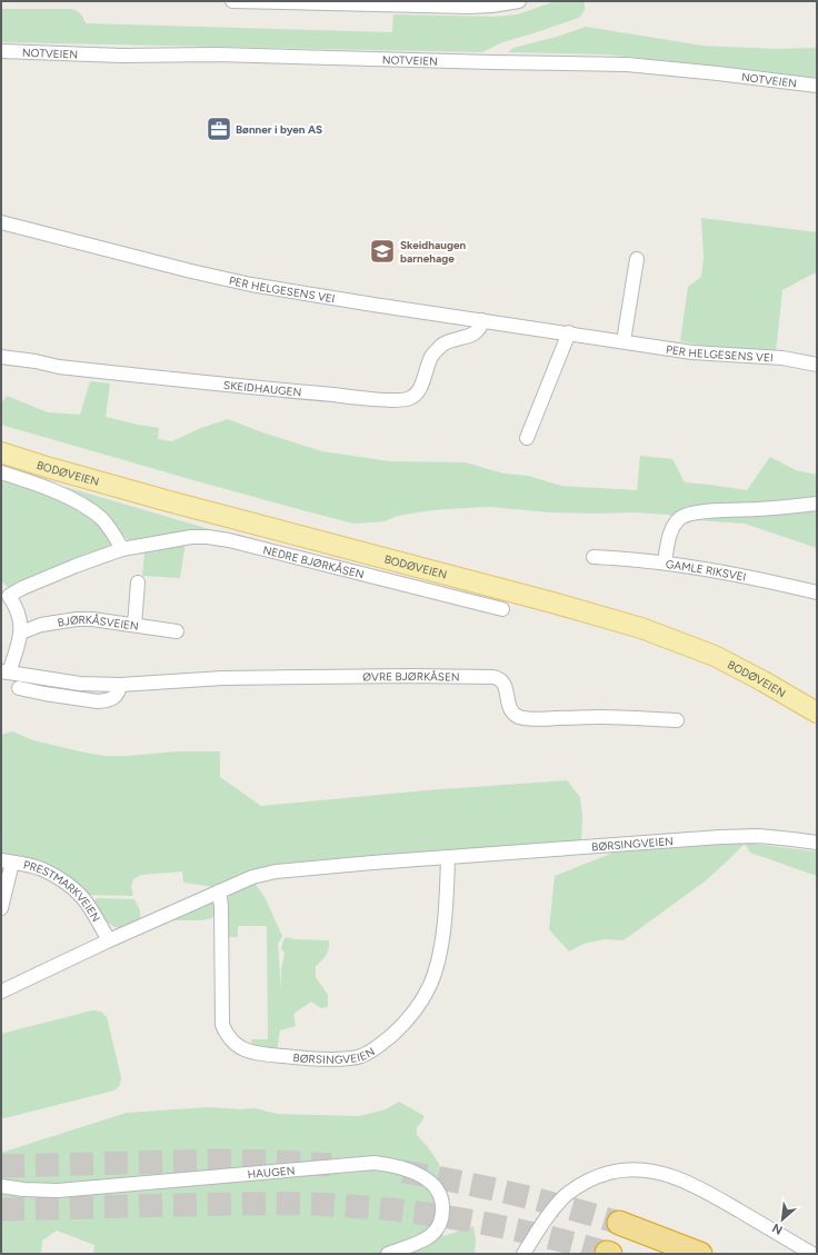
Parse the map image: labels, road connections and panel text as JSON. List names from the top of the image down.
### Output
{
  "streets": {
    "main road": ["BODØVEIEN"],
    "street": [
      "NOTVEIEN",
      "PER HELGESENS VEI",
      "SKEIDHAUGEN",
      "NEDRE BJØRKÅSEN",
      "GAMLE RIKSVEI",
      "BJØRKÅSVEIEN",
      "ØVRE BJØRKÅSEN",
      "BØRSINGVEIEN",
      "PRESTMARKVEIEN",
      "HAUGEN"
    ]
  },
  "crossings": [
    ["PER HELGESENS VEI", "SKEIDHAUGEN"],
    ["NEDRE BJØRKÅSEN", "BJØRKÅSVEIEN"],
    ["NEDRE BJØRKÅSEN", "ØVRE BJØRKÅSEN"],
    ["BØRSINGVEIEN", "PRESTMARKVEIEN"]
  ],
  "places": {
    "office": ["Bønner i byen AS"],
    "school or university": ["Skeidhaugen barnehage"]
  },
  "north": "bottom left"
}
